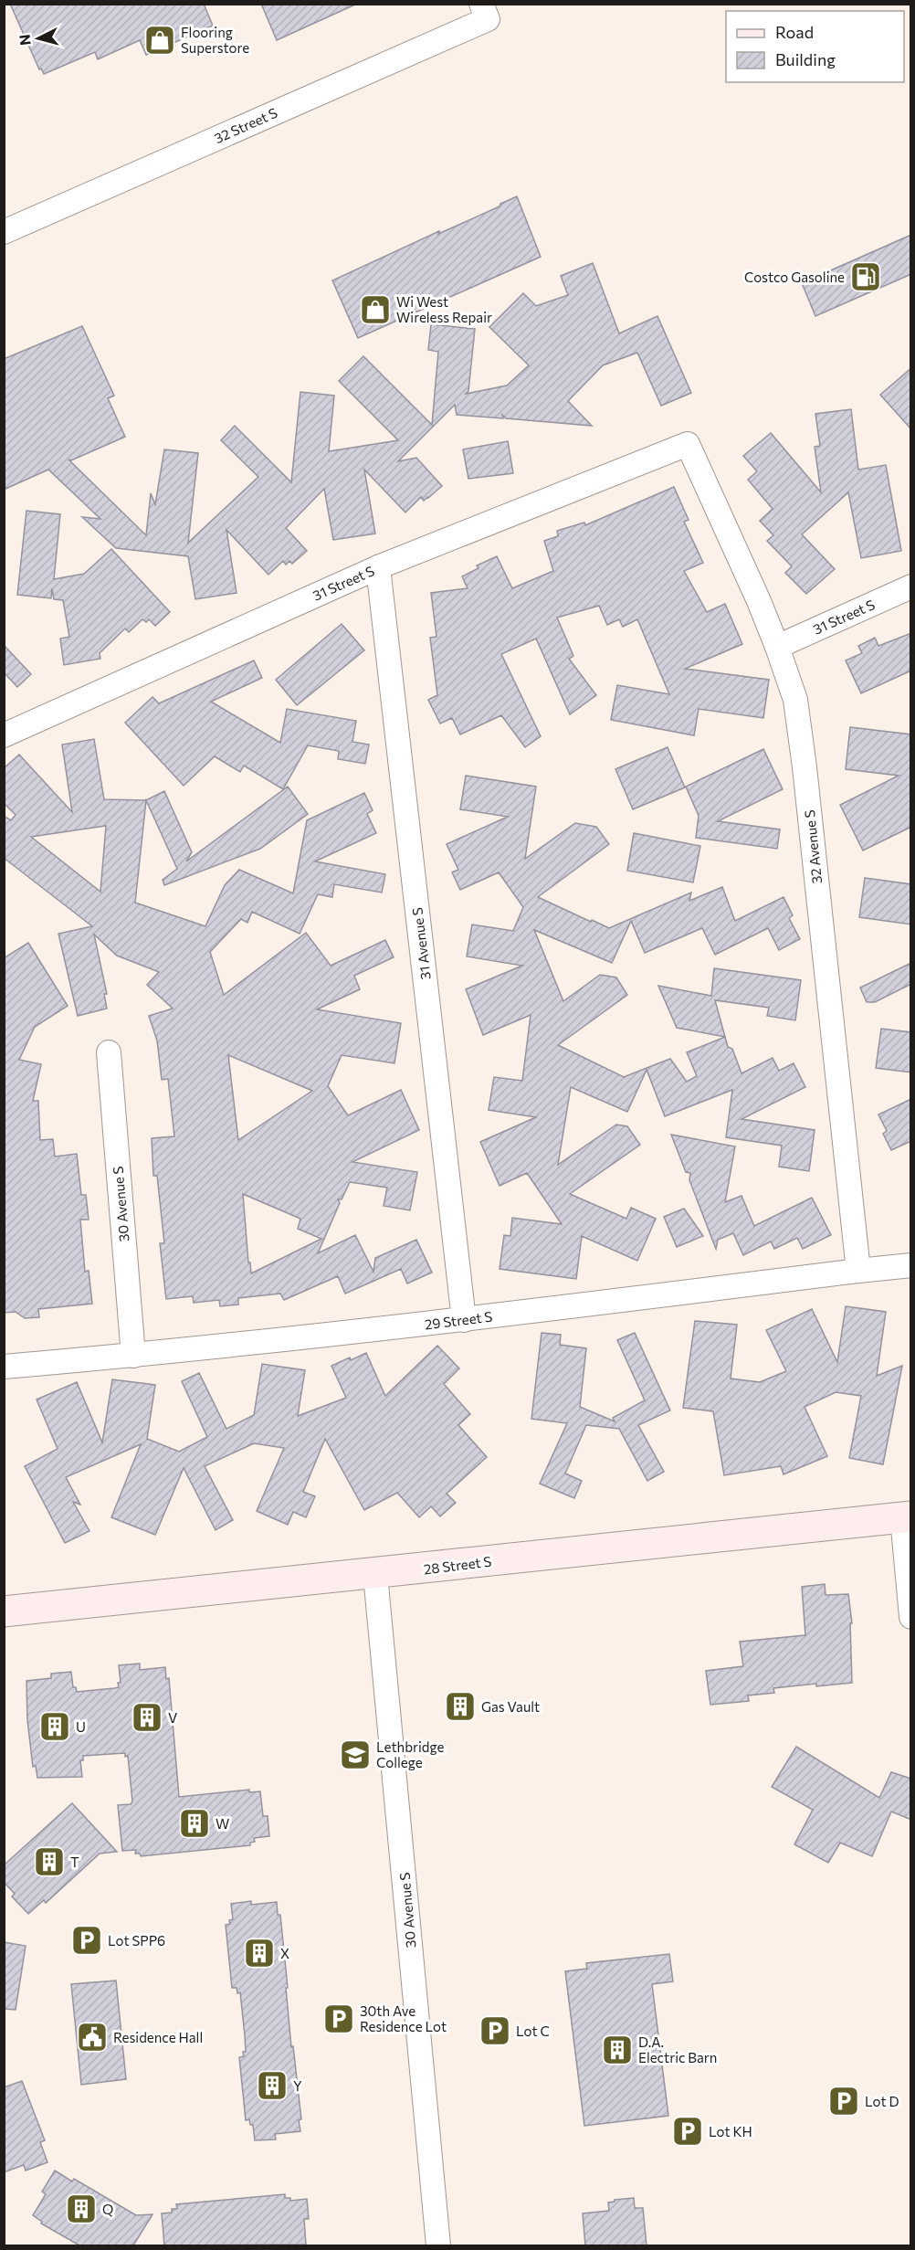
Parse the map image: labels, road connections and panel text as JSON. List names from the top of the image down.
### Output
{
  "streets": {
    "street": [
      "32 Street S",
      "31 Street S",
      "32 Avenue S",
      "31 Avenue S",
      "30 Avenue S",
      "29 Street S",
      "28 Street S"
    ]
  },
  "crossings": [
    ["31 Street S", "32 Avenue S"],
    ["31 Street S", "31 Avenue S"],
    ["32 Avenue S", "29 Street S"],
    ["31 Avenue S", "29 Street S"],
    ["30 Avenue S", "29 Street S"],
    ["30 Avenue S", "28 Street S"]
  ],
  "places": {
    "shop": ["Flooring Superstore", "Wi West Wireless Repair"],
    "fuel station": ["Costco Gasoline"],
    "building": [
      "Gas Vault",
      "V",
      "U",
      "W",
      "T",
      "X",
      "D.A. Electric Barn",
      "Y",
      "Q"
    ],
    "school or university": ["Lethbridge College"],
    "parking": [
      "Lot SPP6",
      "30th Ave Residence Lot",
      "Lot C",
      "Lot D",
      "Lot KH"
    ],
    "public building": ["Residence Hall"]
  },
  "legend": ["Road", "Building"],
  "north": "left"
}
